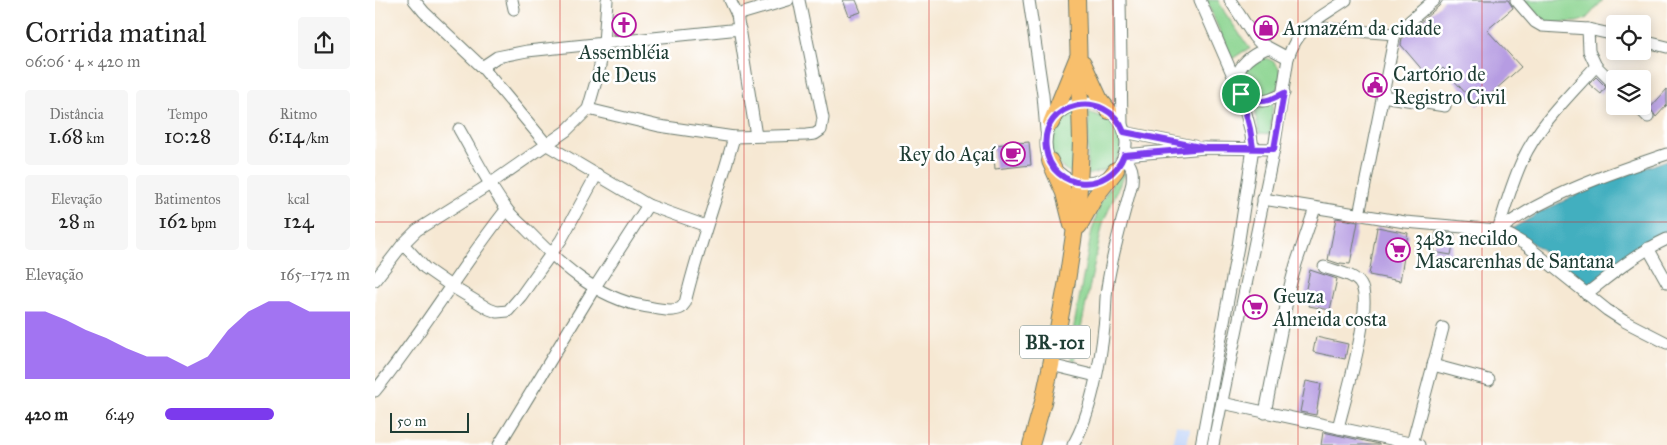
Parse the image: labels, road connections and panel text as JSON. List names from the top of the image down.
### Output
{
  "streets": {
    "highway": ["BR-101"]
  },
  "places": {
    "church": ["Assembléia de Deus"],
    "shop": ["Armazém da cidade"],
    "public building": ["Cartório de Registro Civil"],
    "cafe": ["Rey do Açaí"],
    "supermarket": ["3482 necildo Mascarenhas de Santana", "Geuza Almeida costa"]
  },
  "scale_bar": "50 m",
  "page": {
    "heading": ["Corrida matinal", "06:06 · 4 × 420 m"],
    "stats": [
      ["Distância", "1.68 km"],
      ["Tempo", "10:28"],
      ["Ritmo", "6:14 /km"],
      ["Elevação", "28 m"],
      ["Batimentos", "162 bpm"],
      ["kcal", "124"]
    ],
    "chart": ["Elevação", "165–172 m"],
    "list": [
      {
        "name": "420 m",
        "note": "6:49"
      }
    ],
    "scale": "50 m"
  }
}
